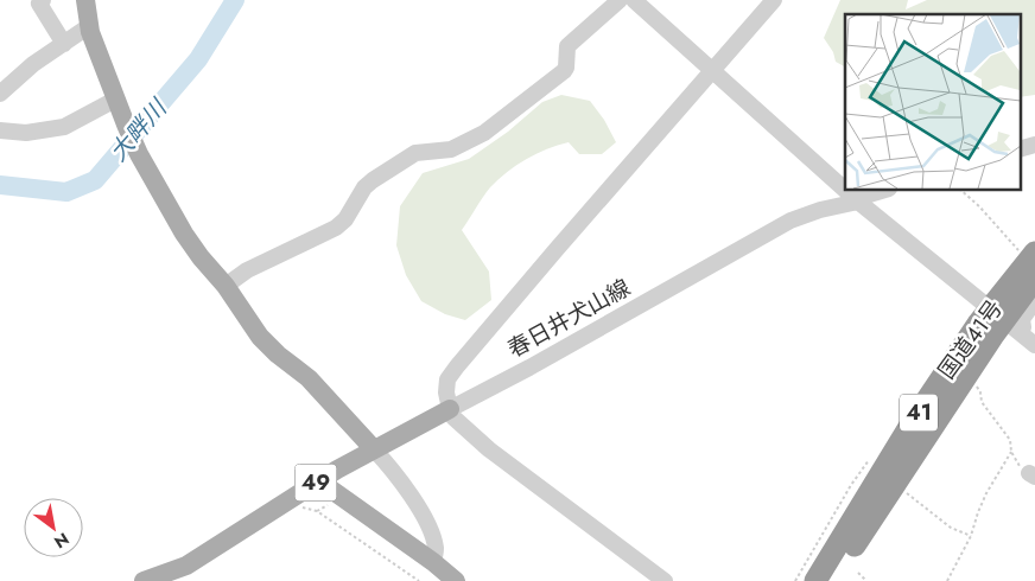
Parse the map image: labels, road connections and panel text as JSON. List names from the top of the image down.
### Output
{
  "streets": {
    "highway": ["国道41号", "41"],
    "main road": ["春日井犬山線", "49"]
  },
  "water": ["大畔川"],
  "north": "bottom right"
}
